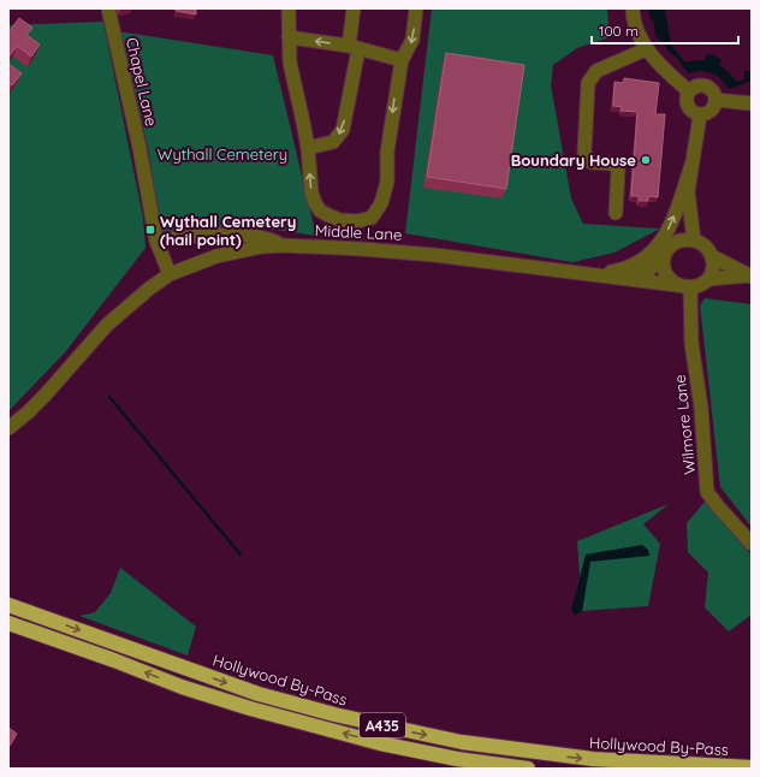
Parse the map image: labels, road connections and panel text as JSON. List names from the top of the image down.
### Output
{
  "streets": {
    "highway": ["Hollywood By-Pass", "A435"],
    "street": ["Chapel Lane", "Middle Lane", "Wilmore Lane"]
  },
  "crossings": [
    ["Chapel Lane", "Middle Lane"],
    ["Middle Lane", "Wilmore Lane"]
  ],
  "parks": ["Wythall Cemetery"],
  "places": {
    "other": ["Boundary House"],
    "transit": ["Wythall Cemetery (hail point)"]
  },
  "scale_bar": "100 m"
}
